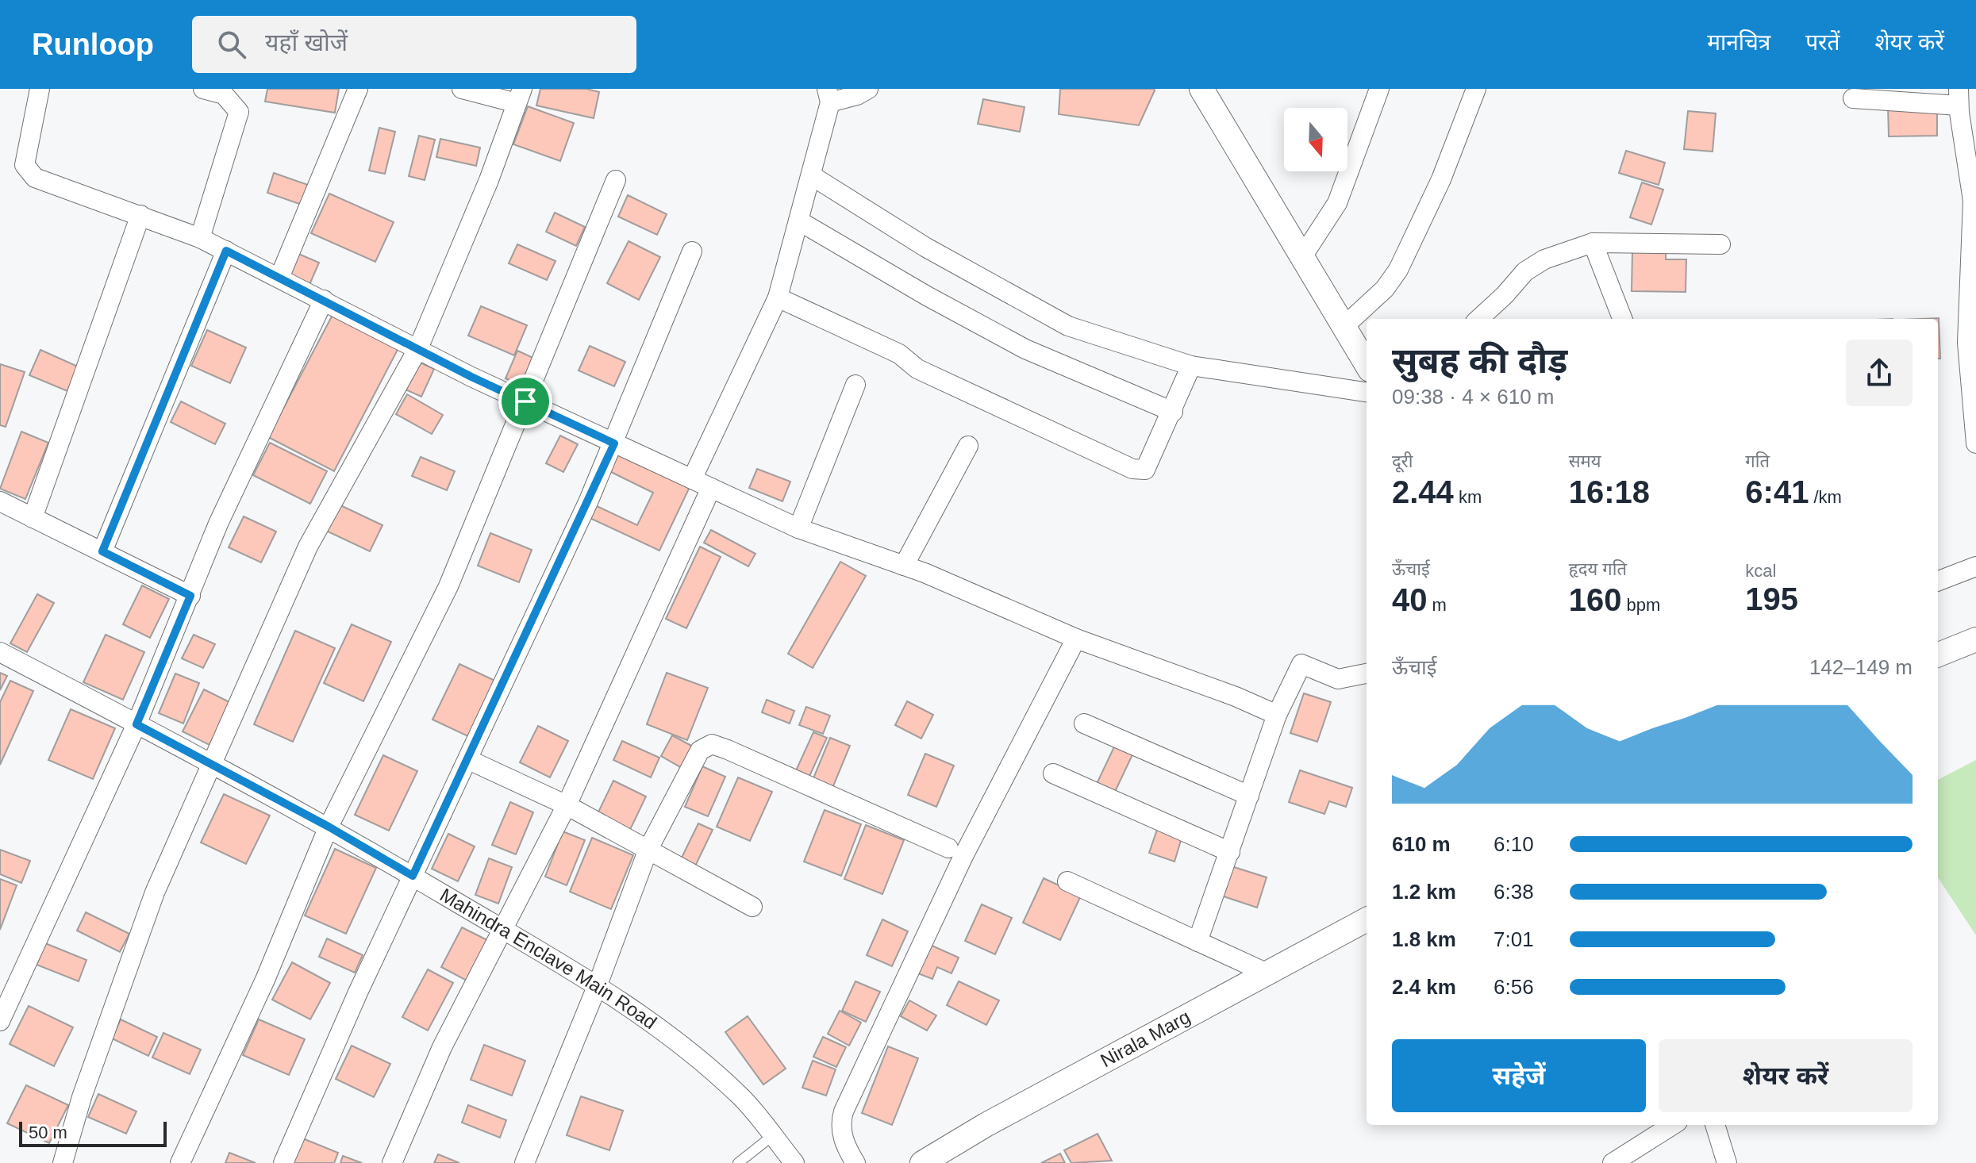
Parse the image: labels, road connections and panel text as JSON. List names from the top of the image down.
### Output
{
  "streets": {
    "street": ["Mahindra Enclave Main Road", "Nirala Marg"]
  },
  "scale_bar": "50 m",
  "north": "bottom",
  "page": {
    "header": "Runloop",
    "search": "यहाँ खोजें",
    "nav": ["मानचित्र", "परतें", "शेयर करें"],
    "heading": ["सुबह की दौड़", "09:38 · 4 × 610 m"],
    "stats": [
      ["दूरी", "2.44 km"],
      ["समय", "16:18"],
      ["गति", "6:41 /km"],
      ["ऊँचाई", "40 m"],
      ["हृदय गति", "160 bpm"],
      ["kcal", "195"]
    ],
    "chart": ["ऊँचाई", "142–149 m"],
    "list": [
      {
        "name": "610 m",
        "note": "6:10"
      },
      {
        "name": "1.2 km",
        "note": "6:38"
      },
      {
        "name": "1.8 km",
        "note": "7:01"
      },
      {
        "name": "2.4 km",
        "note": "6:56"
      }
    ],
    "buttons": ["सहेजें", "शेयर करें"],
    "scale": "50 m"
  }
}
